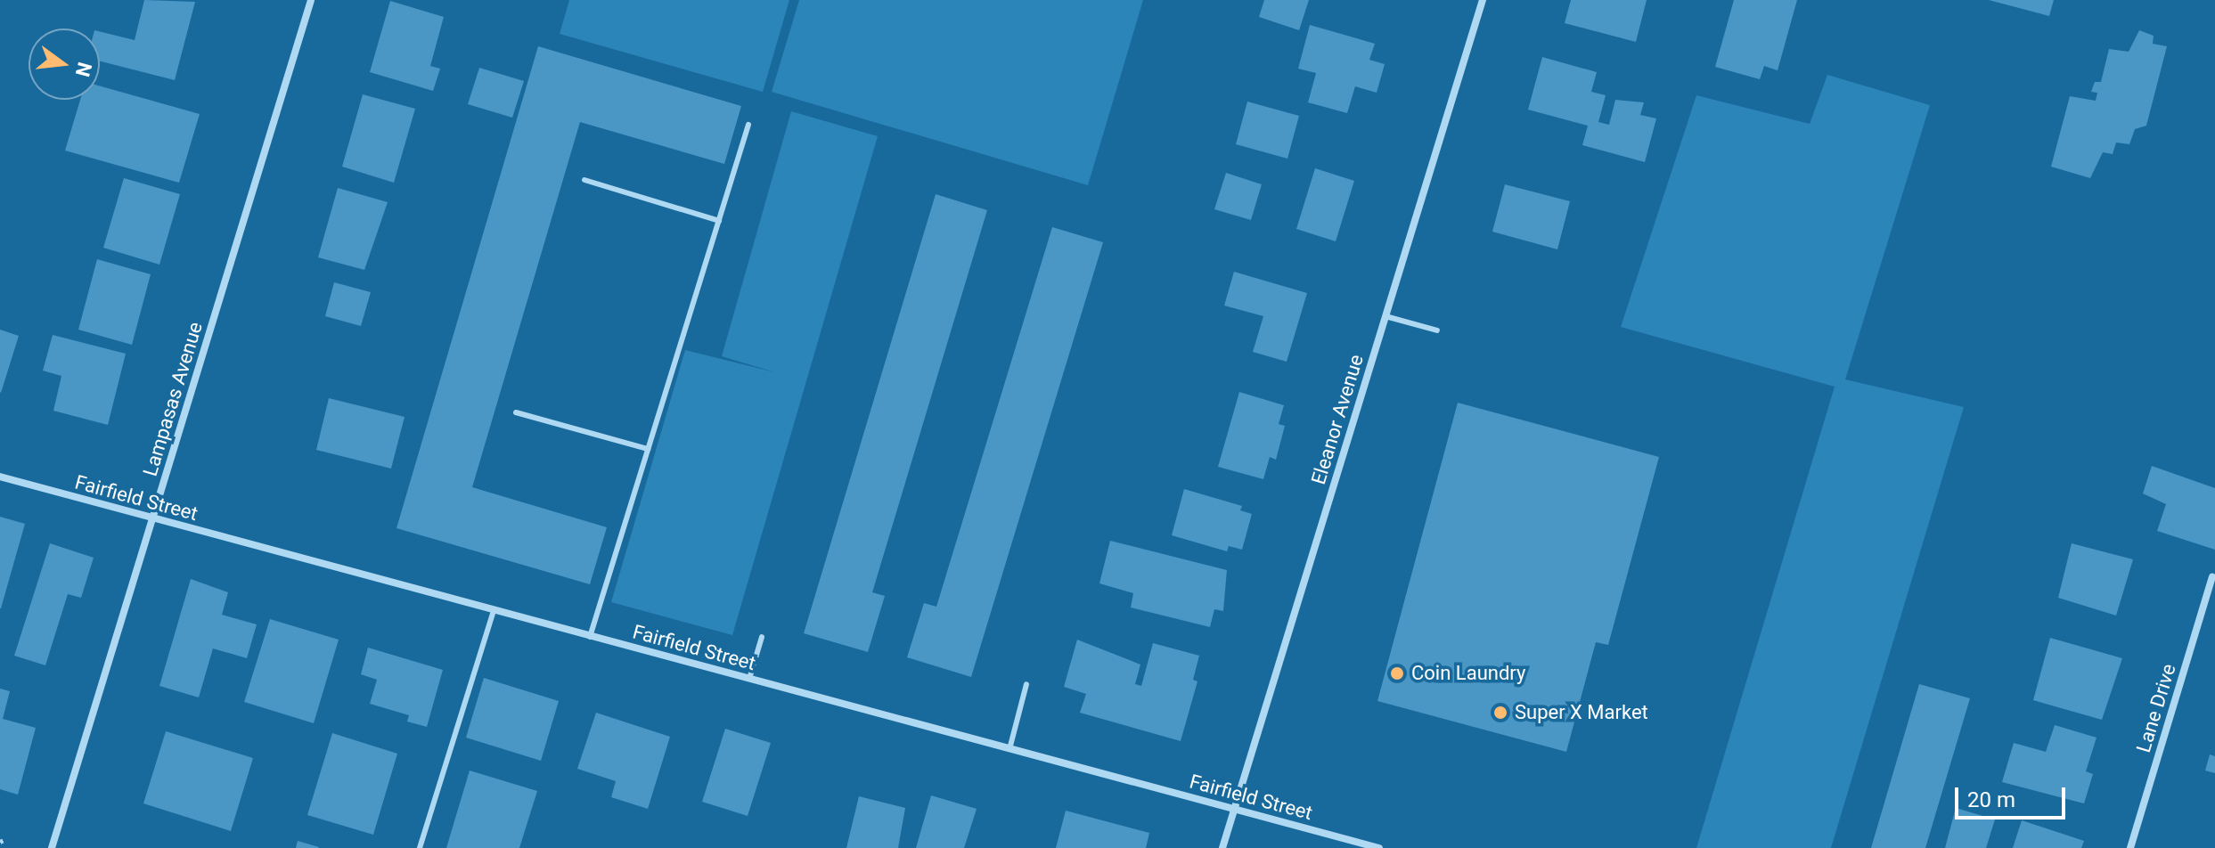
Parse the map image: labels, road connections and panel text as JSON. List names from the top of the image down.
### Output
{
  "streets": {
    "street": [
      "Lampasas Avenue",
      "Eleanor Avenue",
      "Fairfield Street",
      "Lane Drive"
    ]
  },
  "crossings": [
    ["Lampasas Avenue", "Fairfield Street"],
    ["Eleanor Avenue", "Fairfield Street"]
  ],
  "places": ["Coin Laundry", "Super X Market"],
  "scale_bar": "20 m",
  "north": "right"
}
